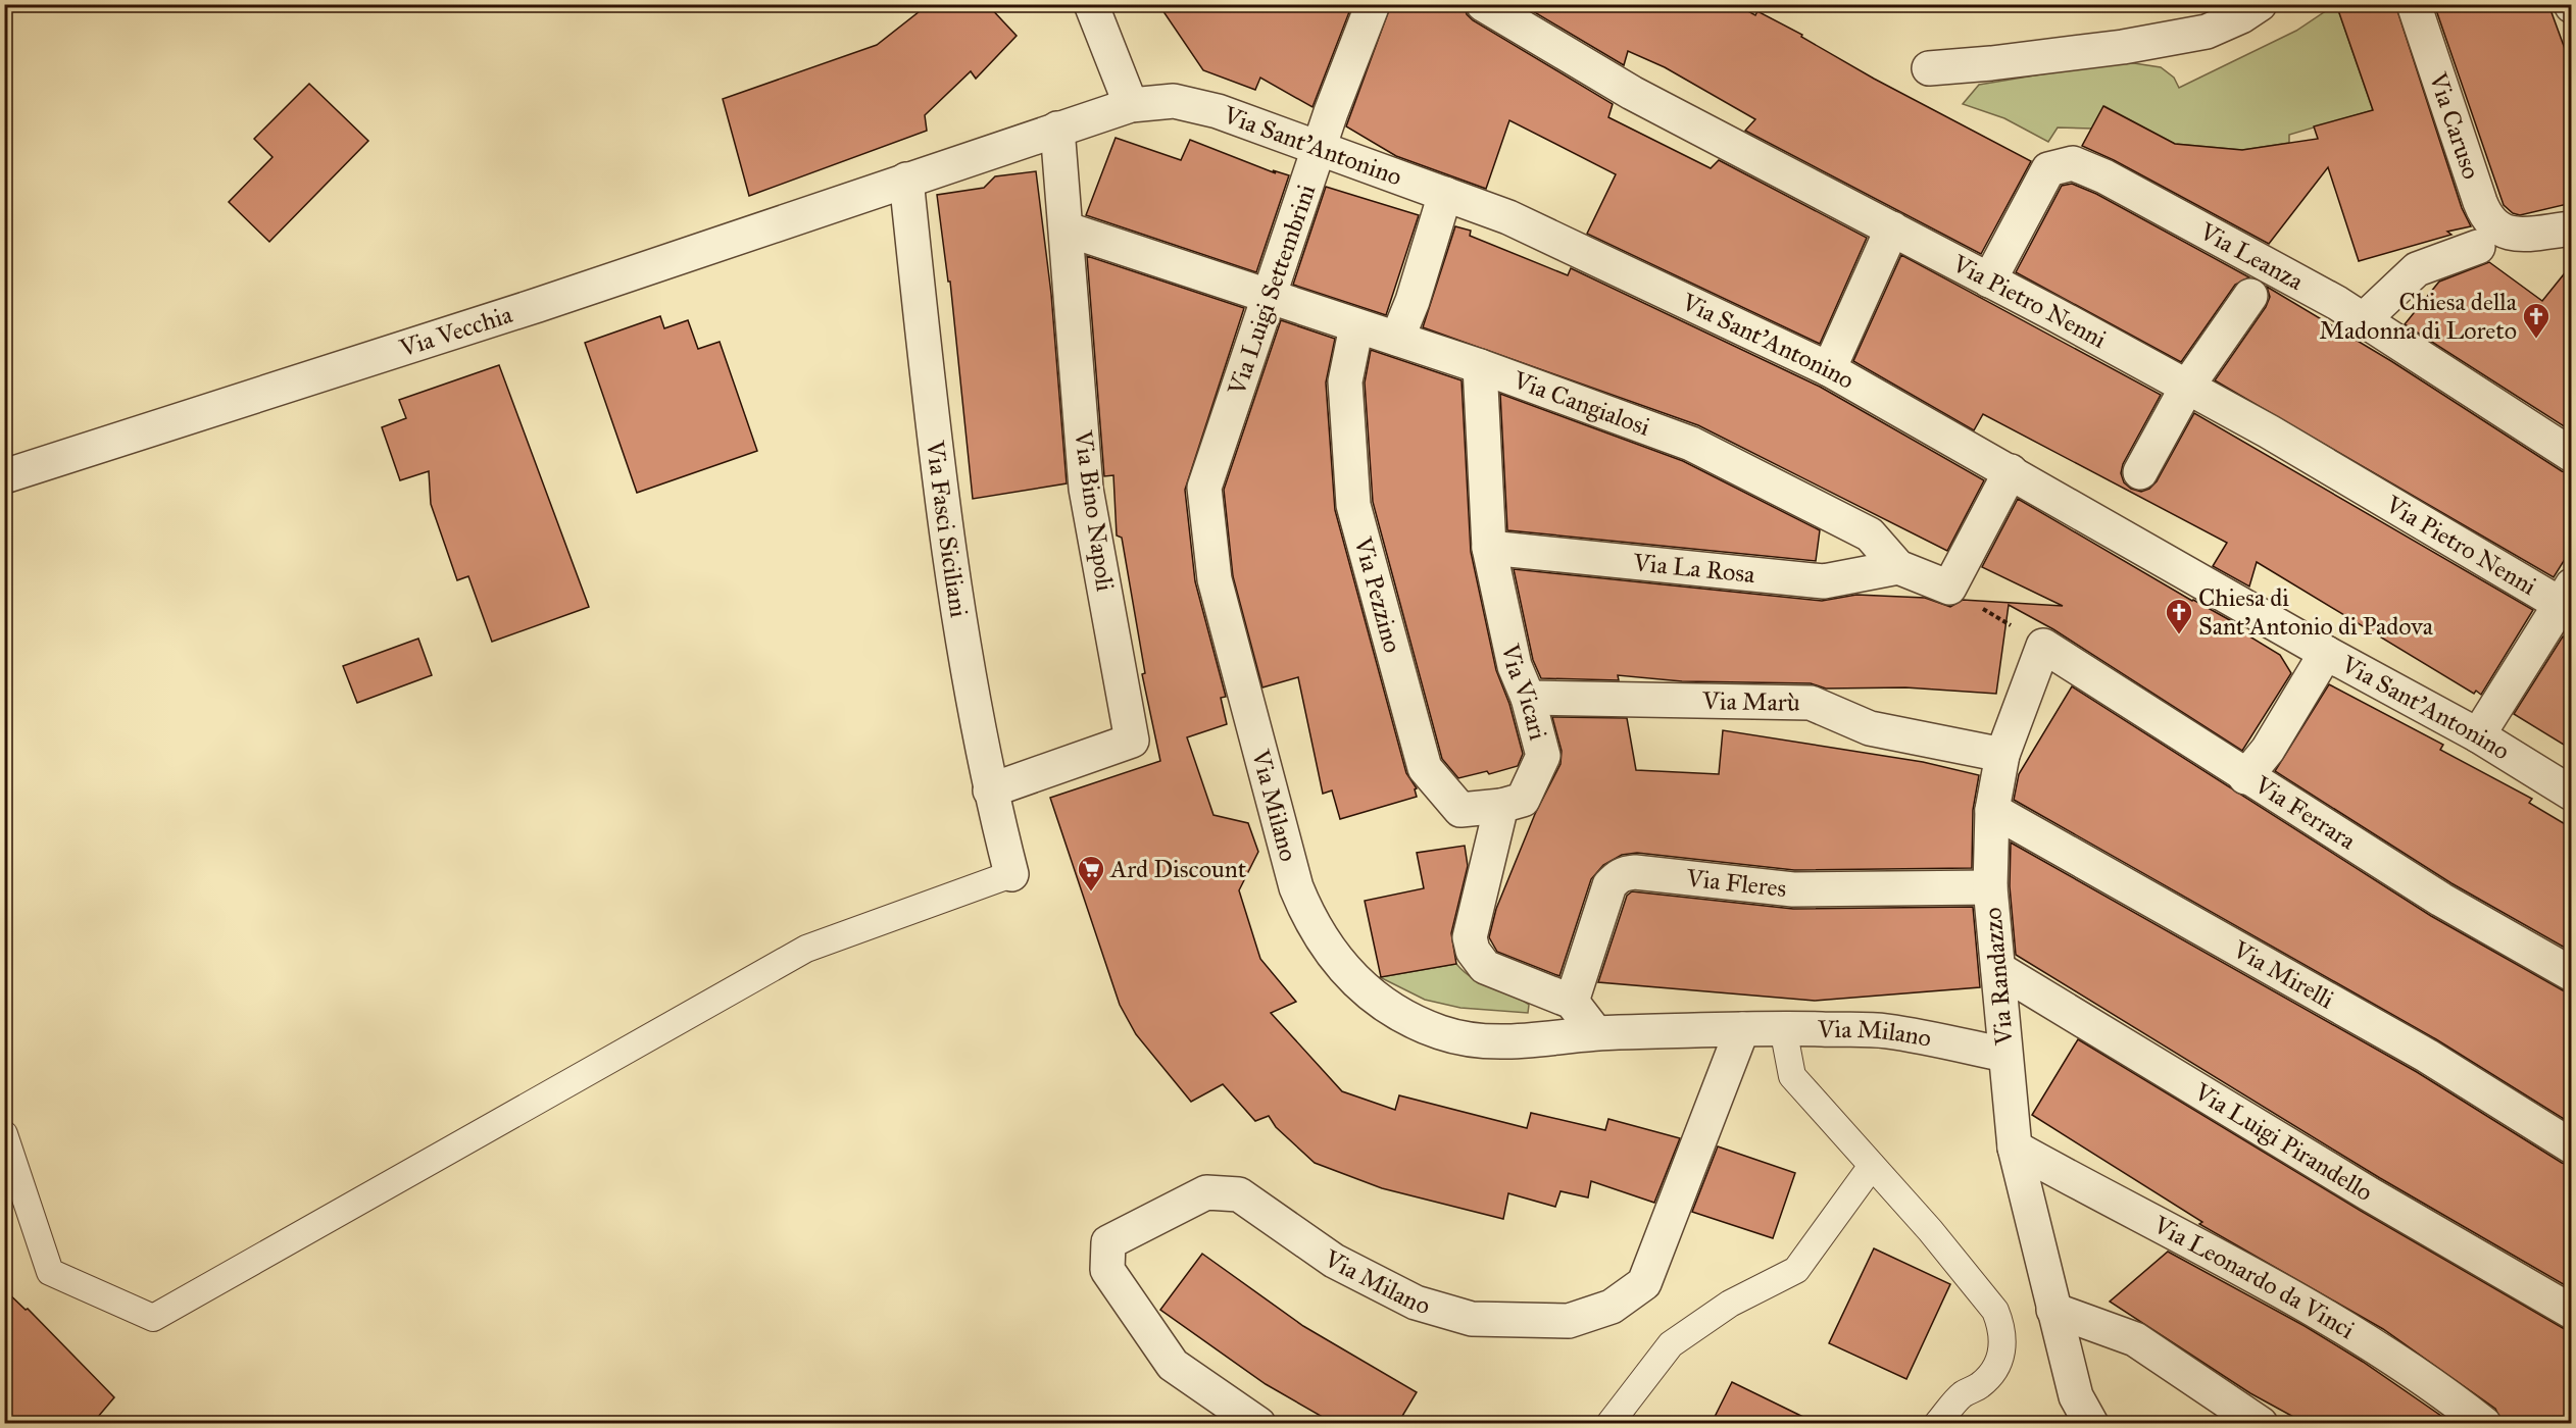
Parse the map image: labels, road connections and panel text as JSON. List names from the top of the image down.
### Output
{
  "streets": {
    "street": [
      "Via Caruso",
      "Via Sant'Antonino",
      "Via Leanza",
      "Via Luigi Settembrini",
      "Via Pietro Nenni",
      "Via Vecchia",
      "Via Cangialosi",
      "Via Bino Napoli",
      "Via Fasci Siciliani",
      "Via La Rosa",
      "Via Pezzino",
      "Via Vicari",
      "Via Marù",
      "Via Milano",
      "Via Ferrara",
      "Via Fleres",
      "Via Mirelli",
      "Via Randazzo",
      "Via Luigi Pirandello",
      "Via Leonardo da Vinci"
    ]
  },
  "crossings": [
    ["Via Sant'Antonino", "Via Luigi Settembrini"],
    ["Via Sant'Antonino", "Via Vecchia"],
    ["Via Sant'Antonino", "Via Bino Napoli"],
    ["Via Sant'Antonino", "Via Fasci Siciliani"],
    ["Via Leanza", "Via Pietro Nenni"],
    ["Via Luigi Settembrini", "Via Cangialosi"],
    ["Via Luigi Settembrini", "Via Milano"],
    ["Via Vecchia", "Via Fasci Siciliani"],
    ["Via Cangialosi", "Via Bino Napoli"],
    ["Via Cangialosi", "Via La Rosa"],
    ["Via Cangialosi", "Via Pezzino"],
    ["Via Cangialosi", "Via Vicari"],
    ["Via Bino Napoli", "Via Fasci Siciliani"],
    ["Via La Rosa", "Via Vicari"],
    ["Via Pezzino", "Via Vicari"],
    ["Via Vicari", "Via Marù"],
    ["Via Marù", "Via Randazzo"],
    ["Via Milano", "Via Randazzo"],
    ["Via Ferrara", "Via Randazzo"],
    ["Via Fleres", "Via Randazzo"],
    ["Via Mirelli", "Via Randazzo"],
    ["Via Randazzo", "Via Luigi Pirandello"],
    ["Via Randazzo", "Via Leonardo da Vinci"]
  ],
  "places": {
    "church": ["Chiesa della Madonna di Loreto", "Chiesa di Sant'Antonio di Padova"],
    "supermarket": ["Ard Discount"]
  }
}
